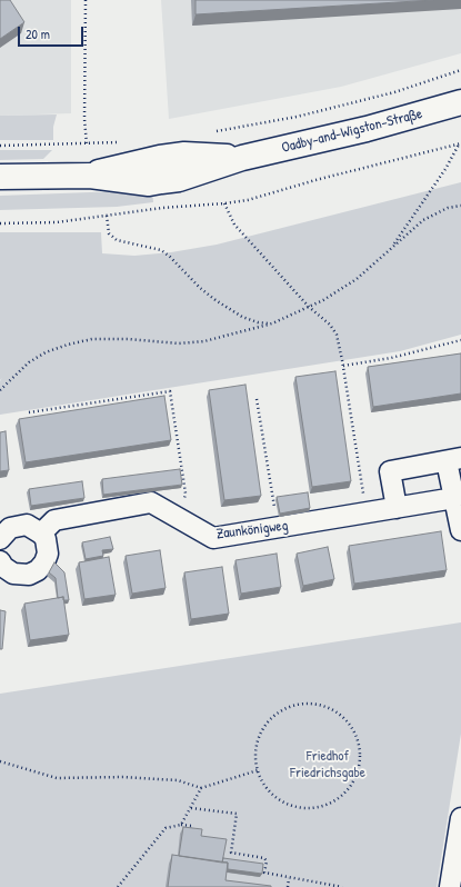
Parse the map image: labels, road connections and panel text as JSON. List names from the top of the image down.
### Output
{
  "streets": {
    "main road": ["Oadby-and-Wigston-Straße"],
    "street": ["Zaunkönigweg"]
  },
  "parks": ["Friedhof Friedrichsgabe"],
  "scale_bar": "20 m"
}
